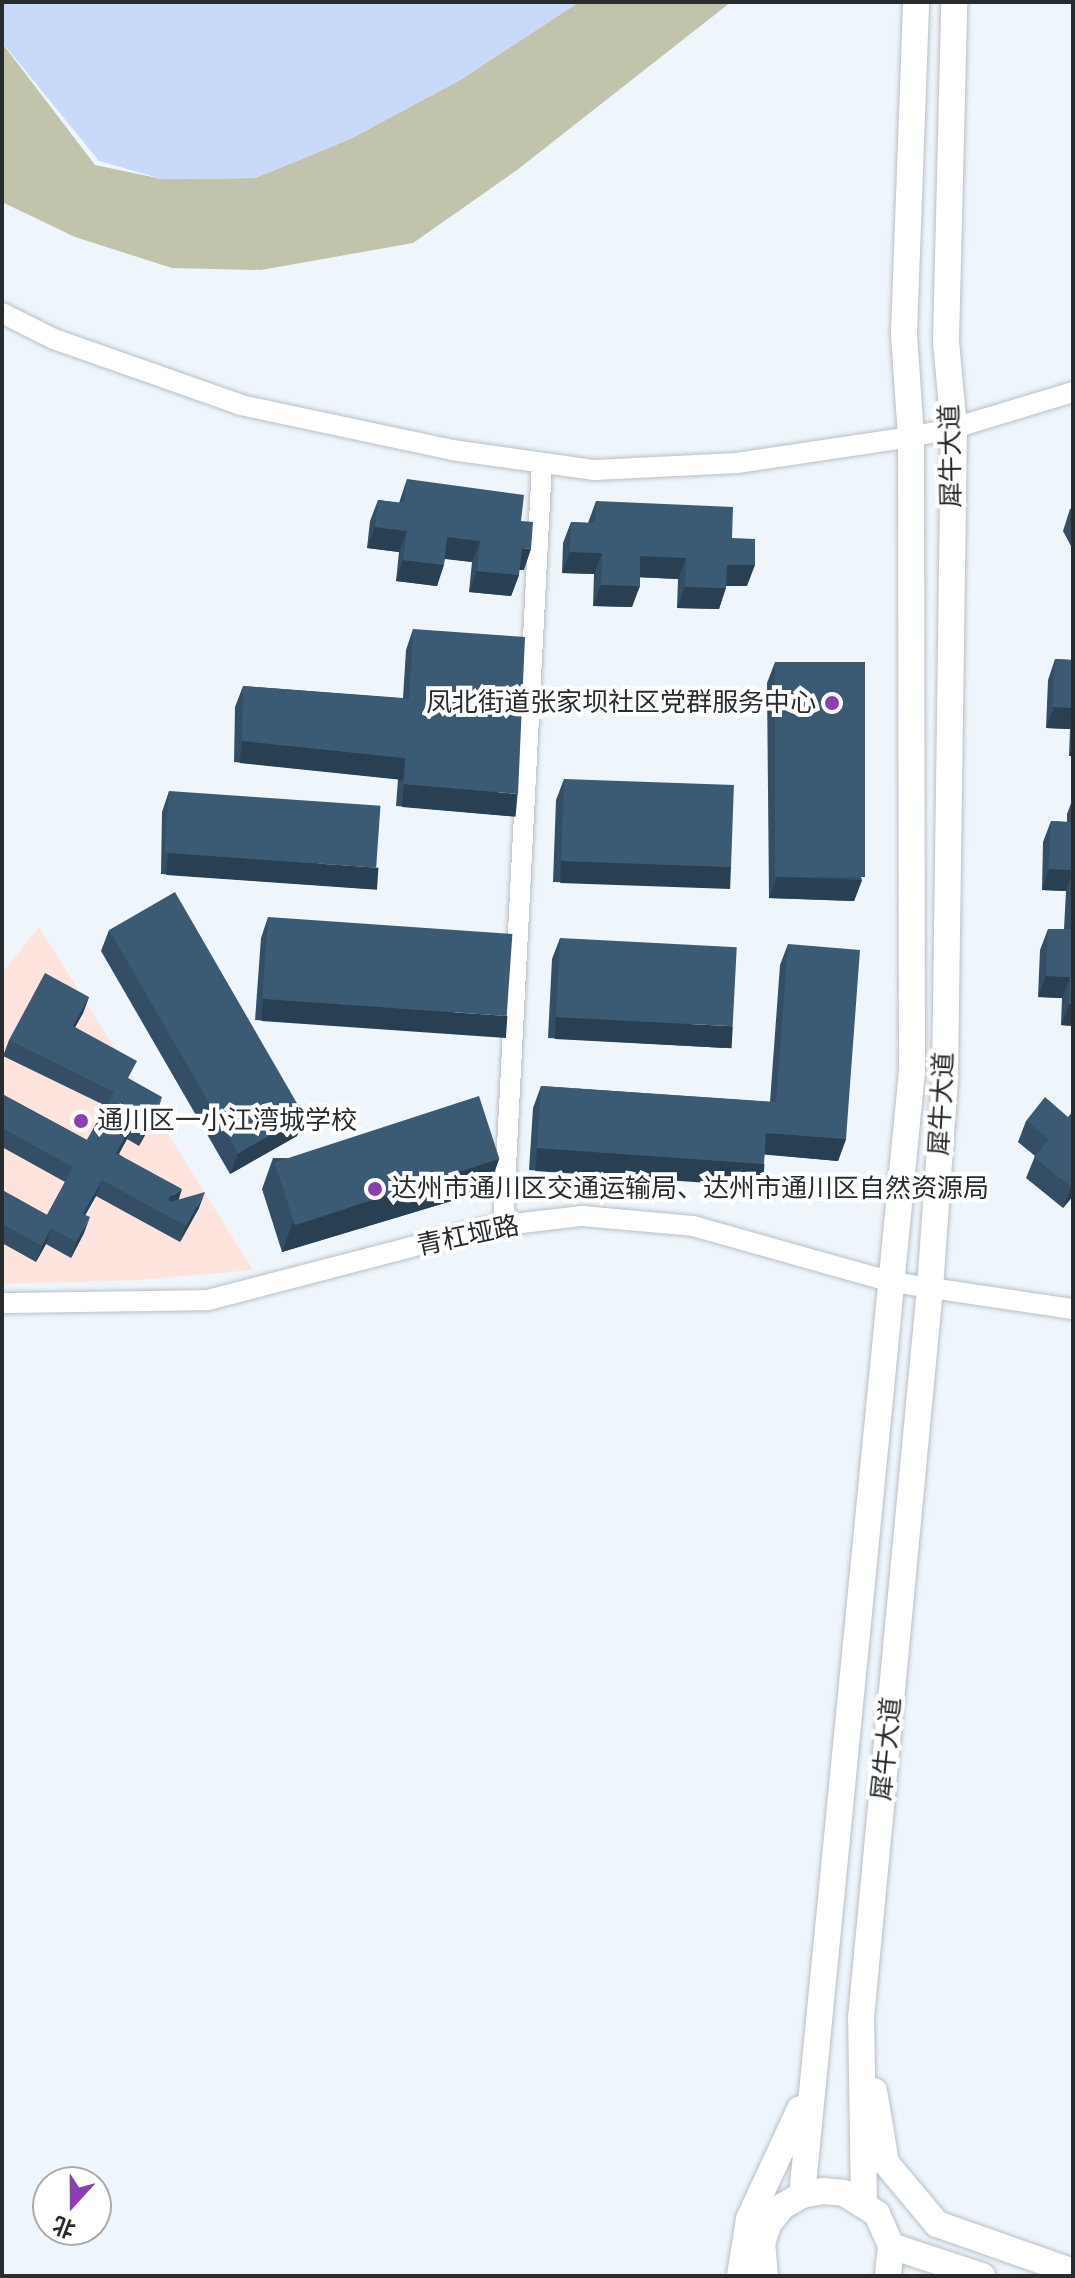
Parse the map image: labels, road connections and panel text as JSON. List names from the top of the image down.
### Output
{
  "streets": {
    "main road": ["犀牛大道"],
    "street": ["青杠垭路"]
  },
  "crossings": [
    ["犀牛大道", "青杠垭路"]
  ],
  "places": ["凤北街道张家坝社区党群服务中心", "通川区一小江湾城学校", "达州市通川区交通运输局、达州市通川区自然资源局"],
  "north": "bottom"
}
